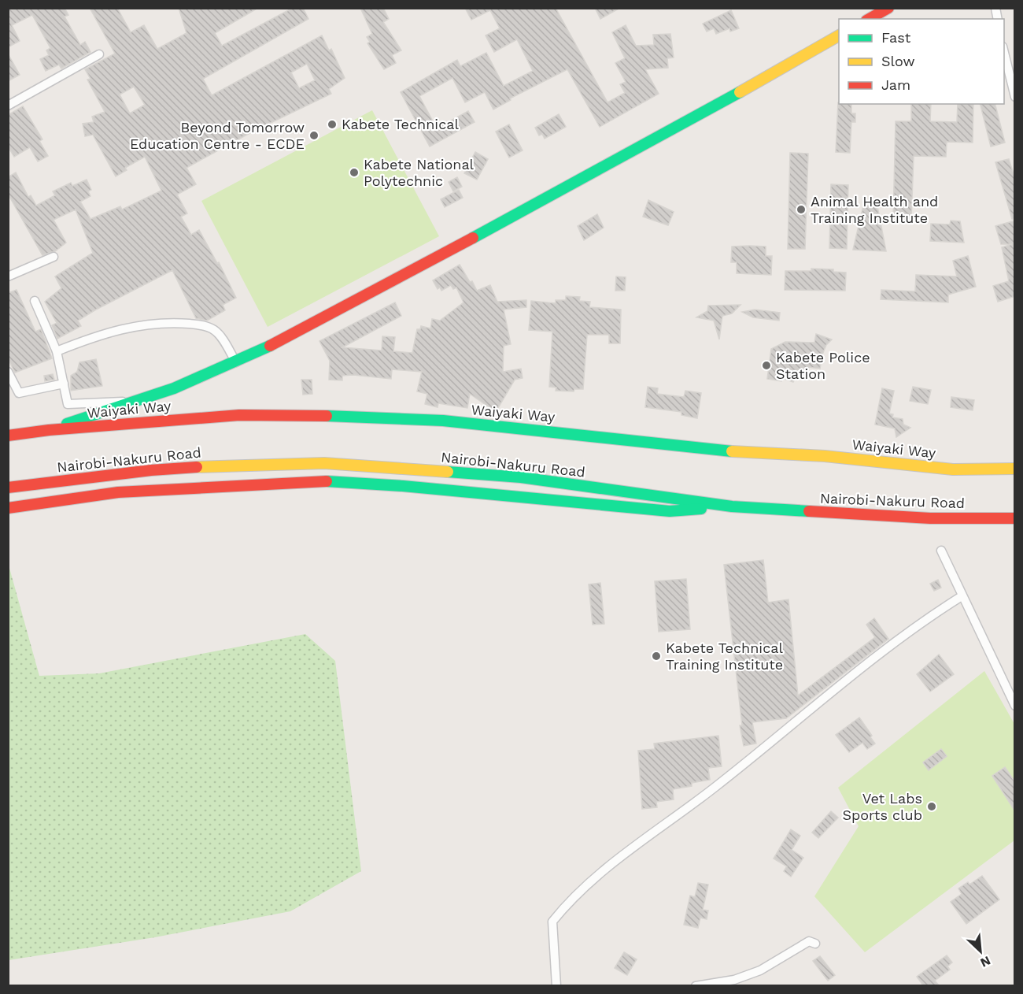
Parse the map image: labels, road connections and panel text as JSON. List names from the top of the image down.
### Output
{
  "streets": {
    "main road": ["Waiyaki Way", "Nairobi-Nakuru Road"]
  },
  "places": [
    "Kabete Technical",
    "Beyond Tomorrow Education Centre - ECDE",
    "Kabete National Polytechnic",
    "Animal Health and Training Institute",
    "Kabete Police Station",
    "Kabete Technical Training Institute",
    "Vet Labs Sports club"
  ],
  "legend": ["Fast", "Slow", "Jam"],
  "north": "bottom right"
}
